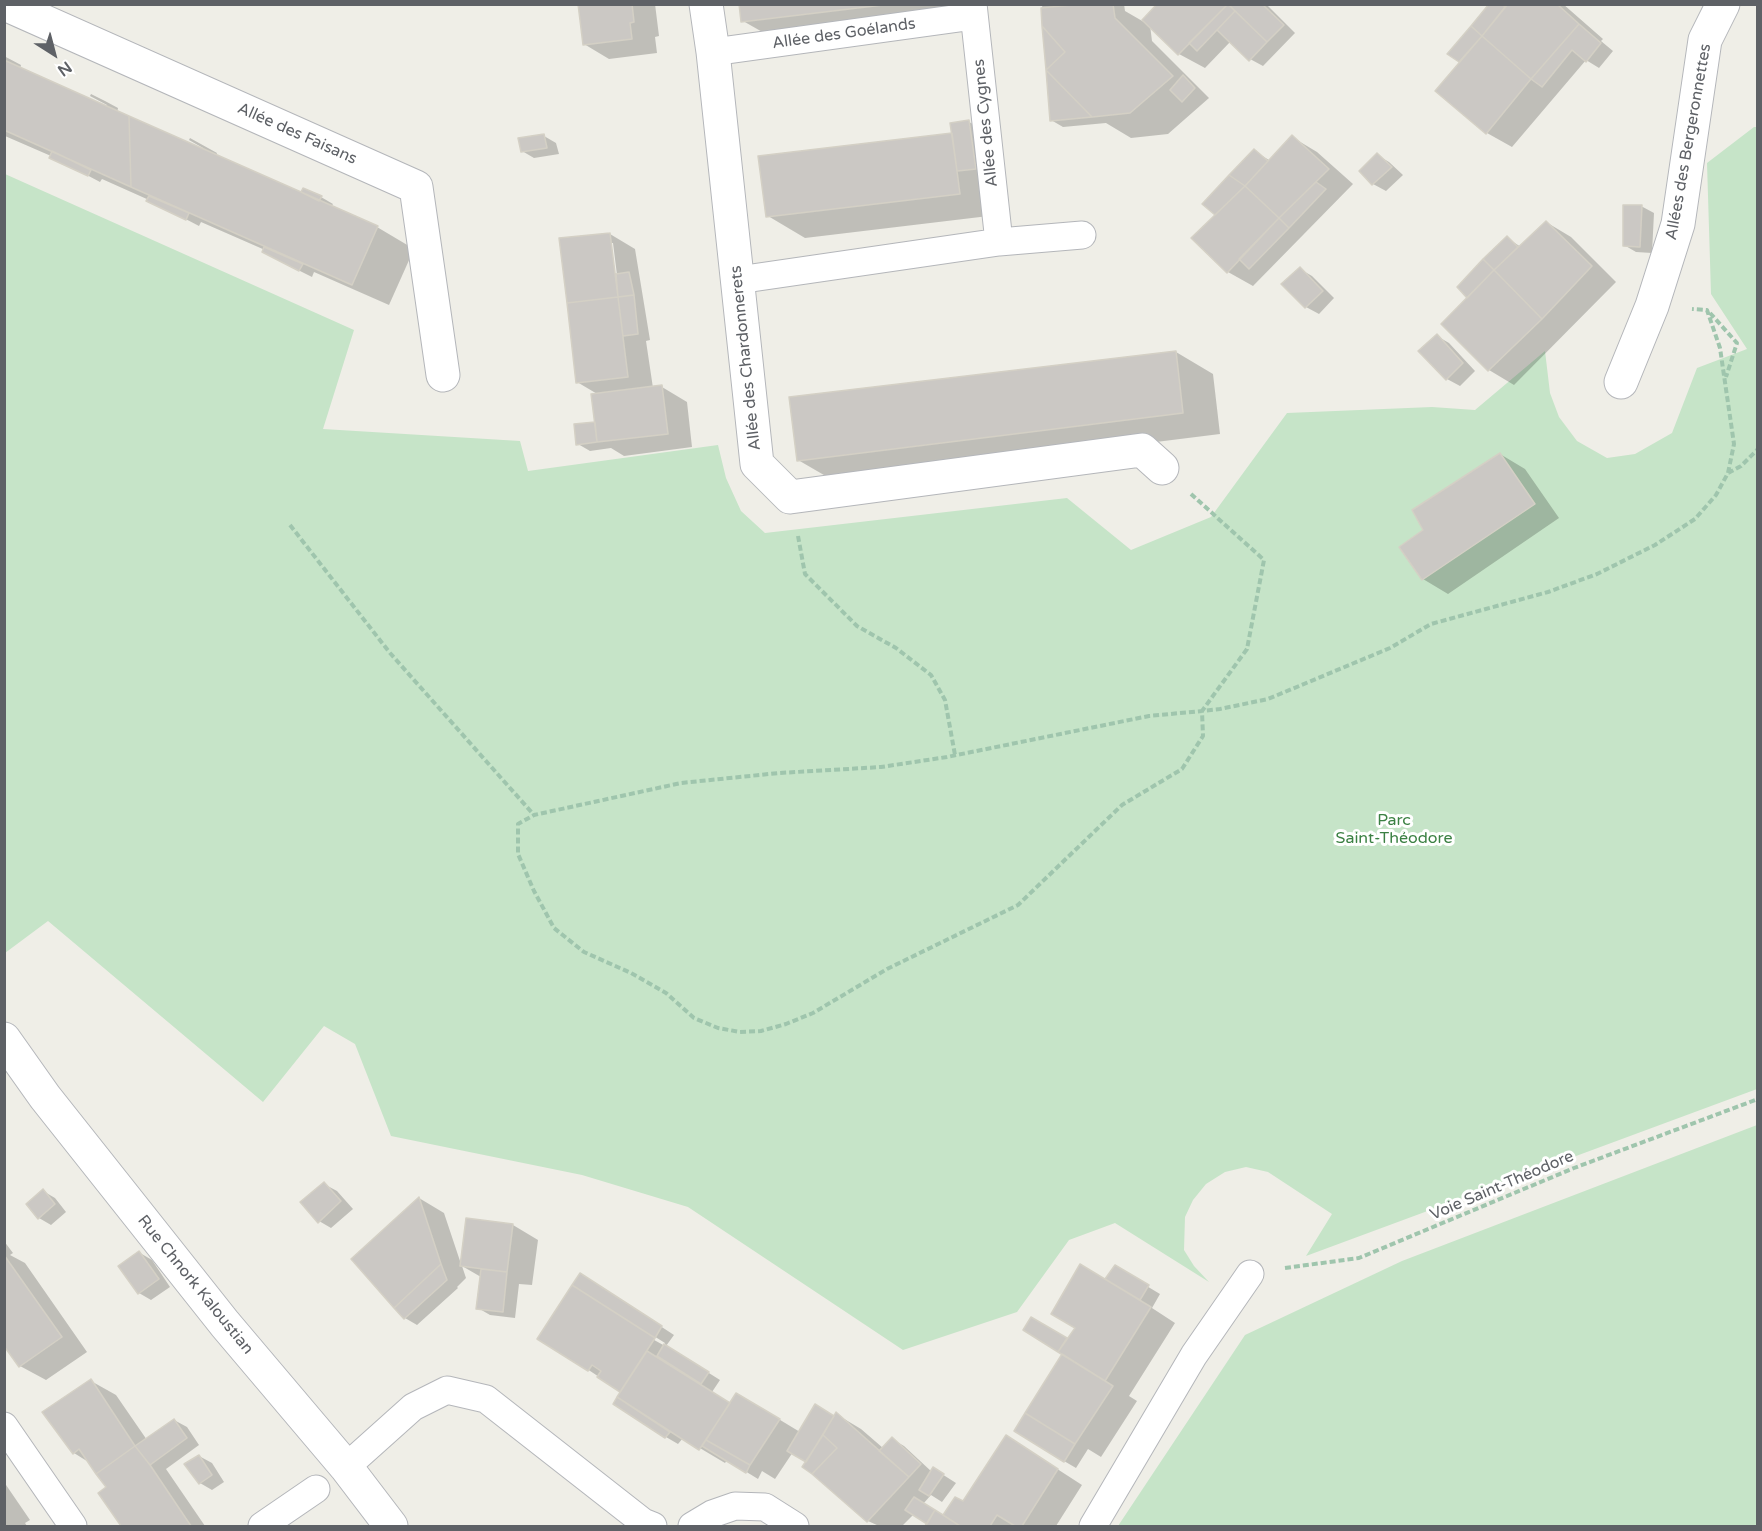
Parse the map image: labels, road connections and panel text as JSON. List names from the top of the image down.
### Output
{
  "streets": {
    "street": [
      "Allée des Faisans",
      "Allées des Bergeronnettes",
      "Allée des Chardonnerets",
      "Rue Chnork Kaloustian"
    ],
    "lane": ["Allée des Goélands", "Allée des Cygnes"],
    "path": ["Voie Saint-Théodore"]
  },
  "crossings": [
    ["Allée des Goélands", "Allée des Cygnes"],
    ["Allée des Goélands", "Allée des Chardonnerets"]
  ],
  "parks": ["Parc Saint-Théodore"],
  "north": "bottom right"
}
